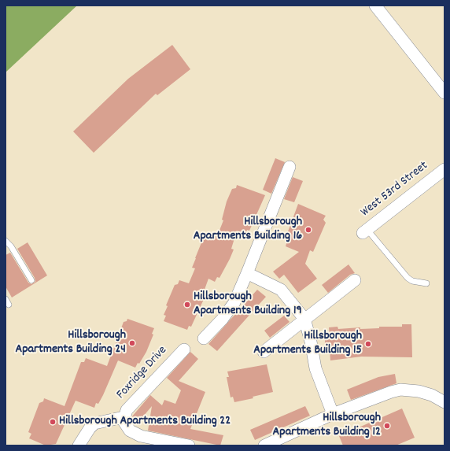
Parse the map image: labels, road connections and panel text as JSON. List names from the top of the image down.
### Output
{
  "streets": {
    "street": ["West 53rd Street", "Foxridge Drive"]
  },
  "places": [
    "Hillsborough Apartments Building 16",
    "Hillsborough Apartments Building 19",
    "Hillsborough Apartments Building 24",
    "Hillsborough Apartments Building 15",
    "Hillsborough Apartments Building 22",
    "Hillsborough Apartments Building 12"
  ]
}
